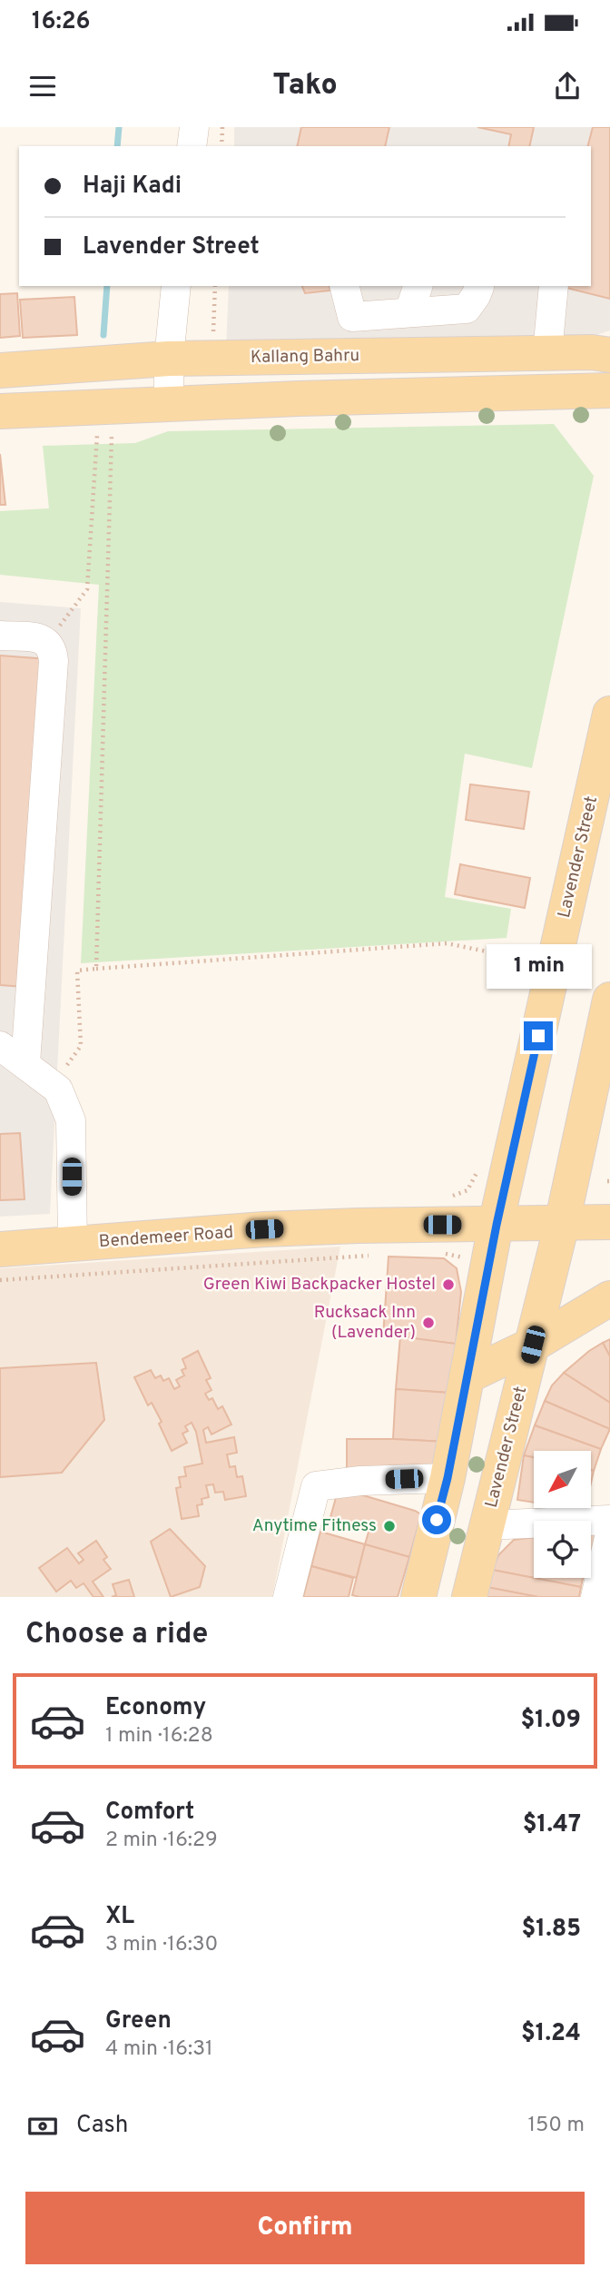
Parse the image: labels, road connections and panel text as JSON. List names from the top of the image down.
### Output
{
  "streets": {
    "main road": ["Kallang Bahru", "Lavender Street", "Bendemeer Road"]
  },
  "crossings": [
    ["Lavender Street", "Bendemeer Road"]
  ],
  "places": ["Green Kiwi Backpacker Hostel", "Rucksack Inn (Lavender)", "Anytime Fitness"],
  "north": "bottom left",
  "page": {
    "status": "16:26",
    "header": "Tako",
    "banner": ["Haji Kadi", "Lavender Street"],
    "bubble": "1 min",
    "heading": "Choose a ride",
    "list": [
      {
        "name": "Economy",
        "note": "1 min · 16:28",
        "value": "$1.09"
      },
      {
        "name": "Comfort",
        "note": "2 min · 16:29",
        "value": "$1.47"
      },
      {
        "name": "XL",
        "note": "3 min · 16:30",
        "value": "$1.85"
      },
      {
        "name": "Green",
        "note": "4 min · 16:31",
        "value": "$1.24"
      }
    ],
    "pay": ["Cash", "150 m"],
    "buttons": "Confirm"
  }
}
